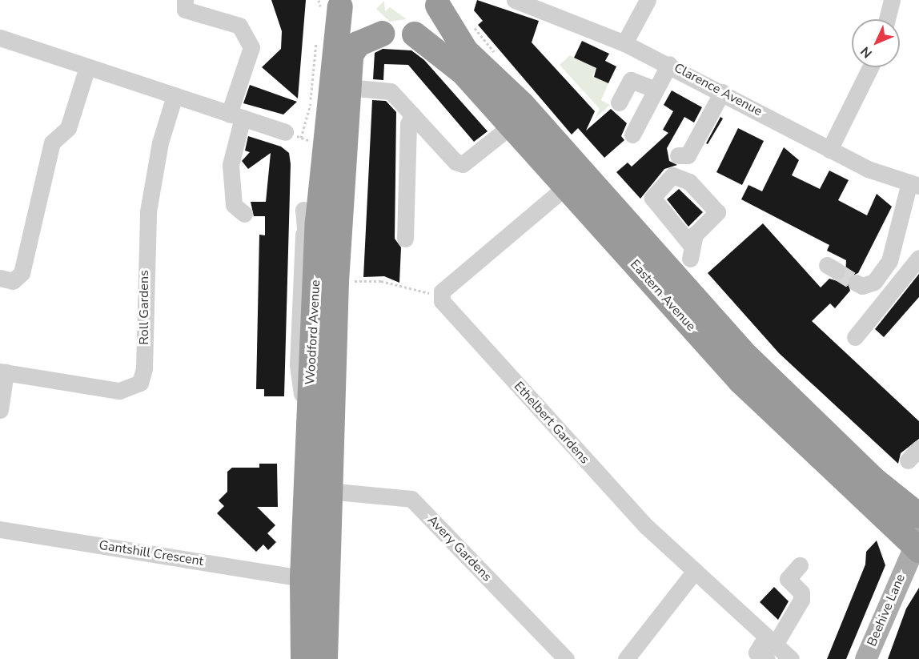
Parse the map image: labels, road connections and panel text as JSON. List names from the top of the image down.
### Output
{
  "streets": {
    "highway": ["Eastern Avenue", "Woodford Avenue"],
    "main road": ["Beehive Lane"],
    "street": [
      "Clarence Avenue",
      "Roll Gardens",
      "Ethelbert Gardens",
      "Avery Gardens",
      "Gantshill Crescent"
    ]
  },
  "crossings": [
    ["Eastern Avenue", "Beehive Lane"],
    ["Woodford Avenue", "Avery Gardens"],
    ["Woodford Avenue", "Gantshill Crescent"]
  ],
  "north": "bottom left"
}
